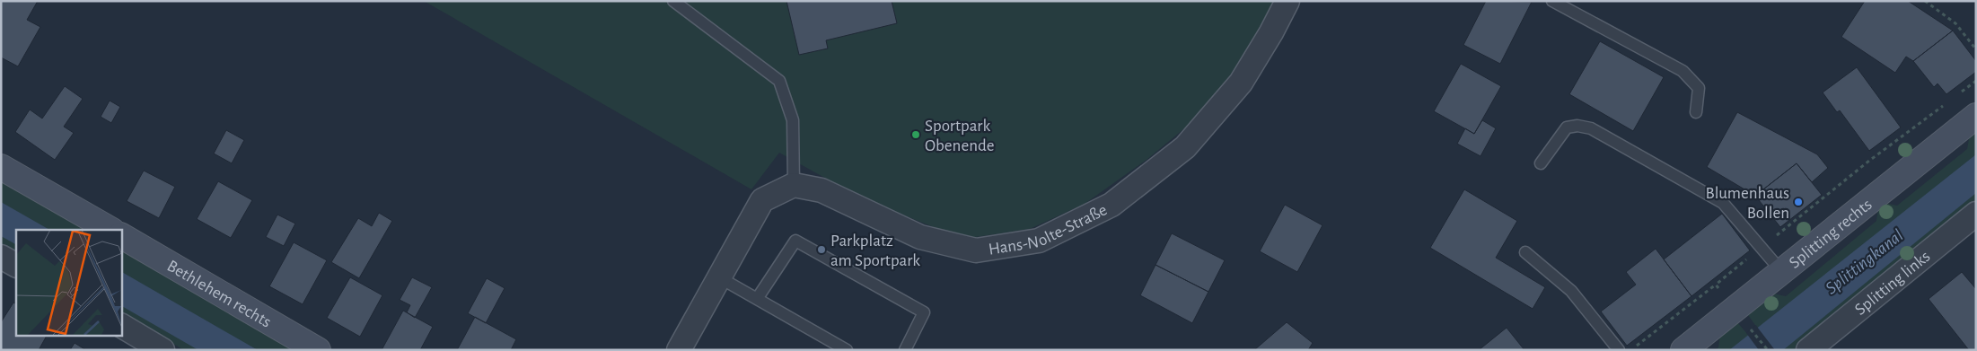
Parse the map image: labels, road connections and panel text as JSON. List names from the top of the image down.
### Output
{
  "streets": {
    "main road": ["Splitting rechts", "Bethlehem rechts"],
    "street": ["Hans-Nolte-Straße", "Splitting links"]
  },
  "water": ["Splittingkanal"],
  "places": ["Sportpark Obenende", "Blumenhaus Bollen", "Parkplatz am Sportpark"]
}
